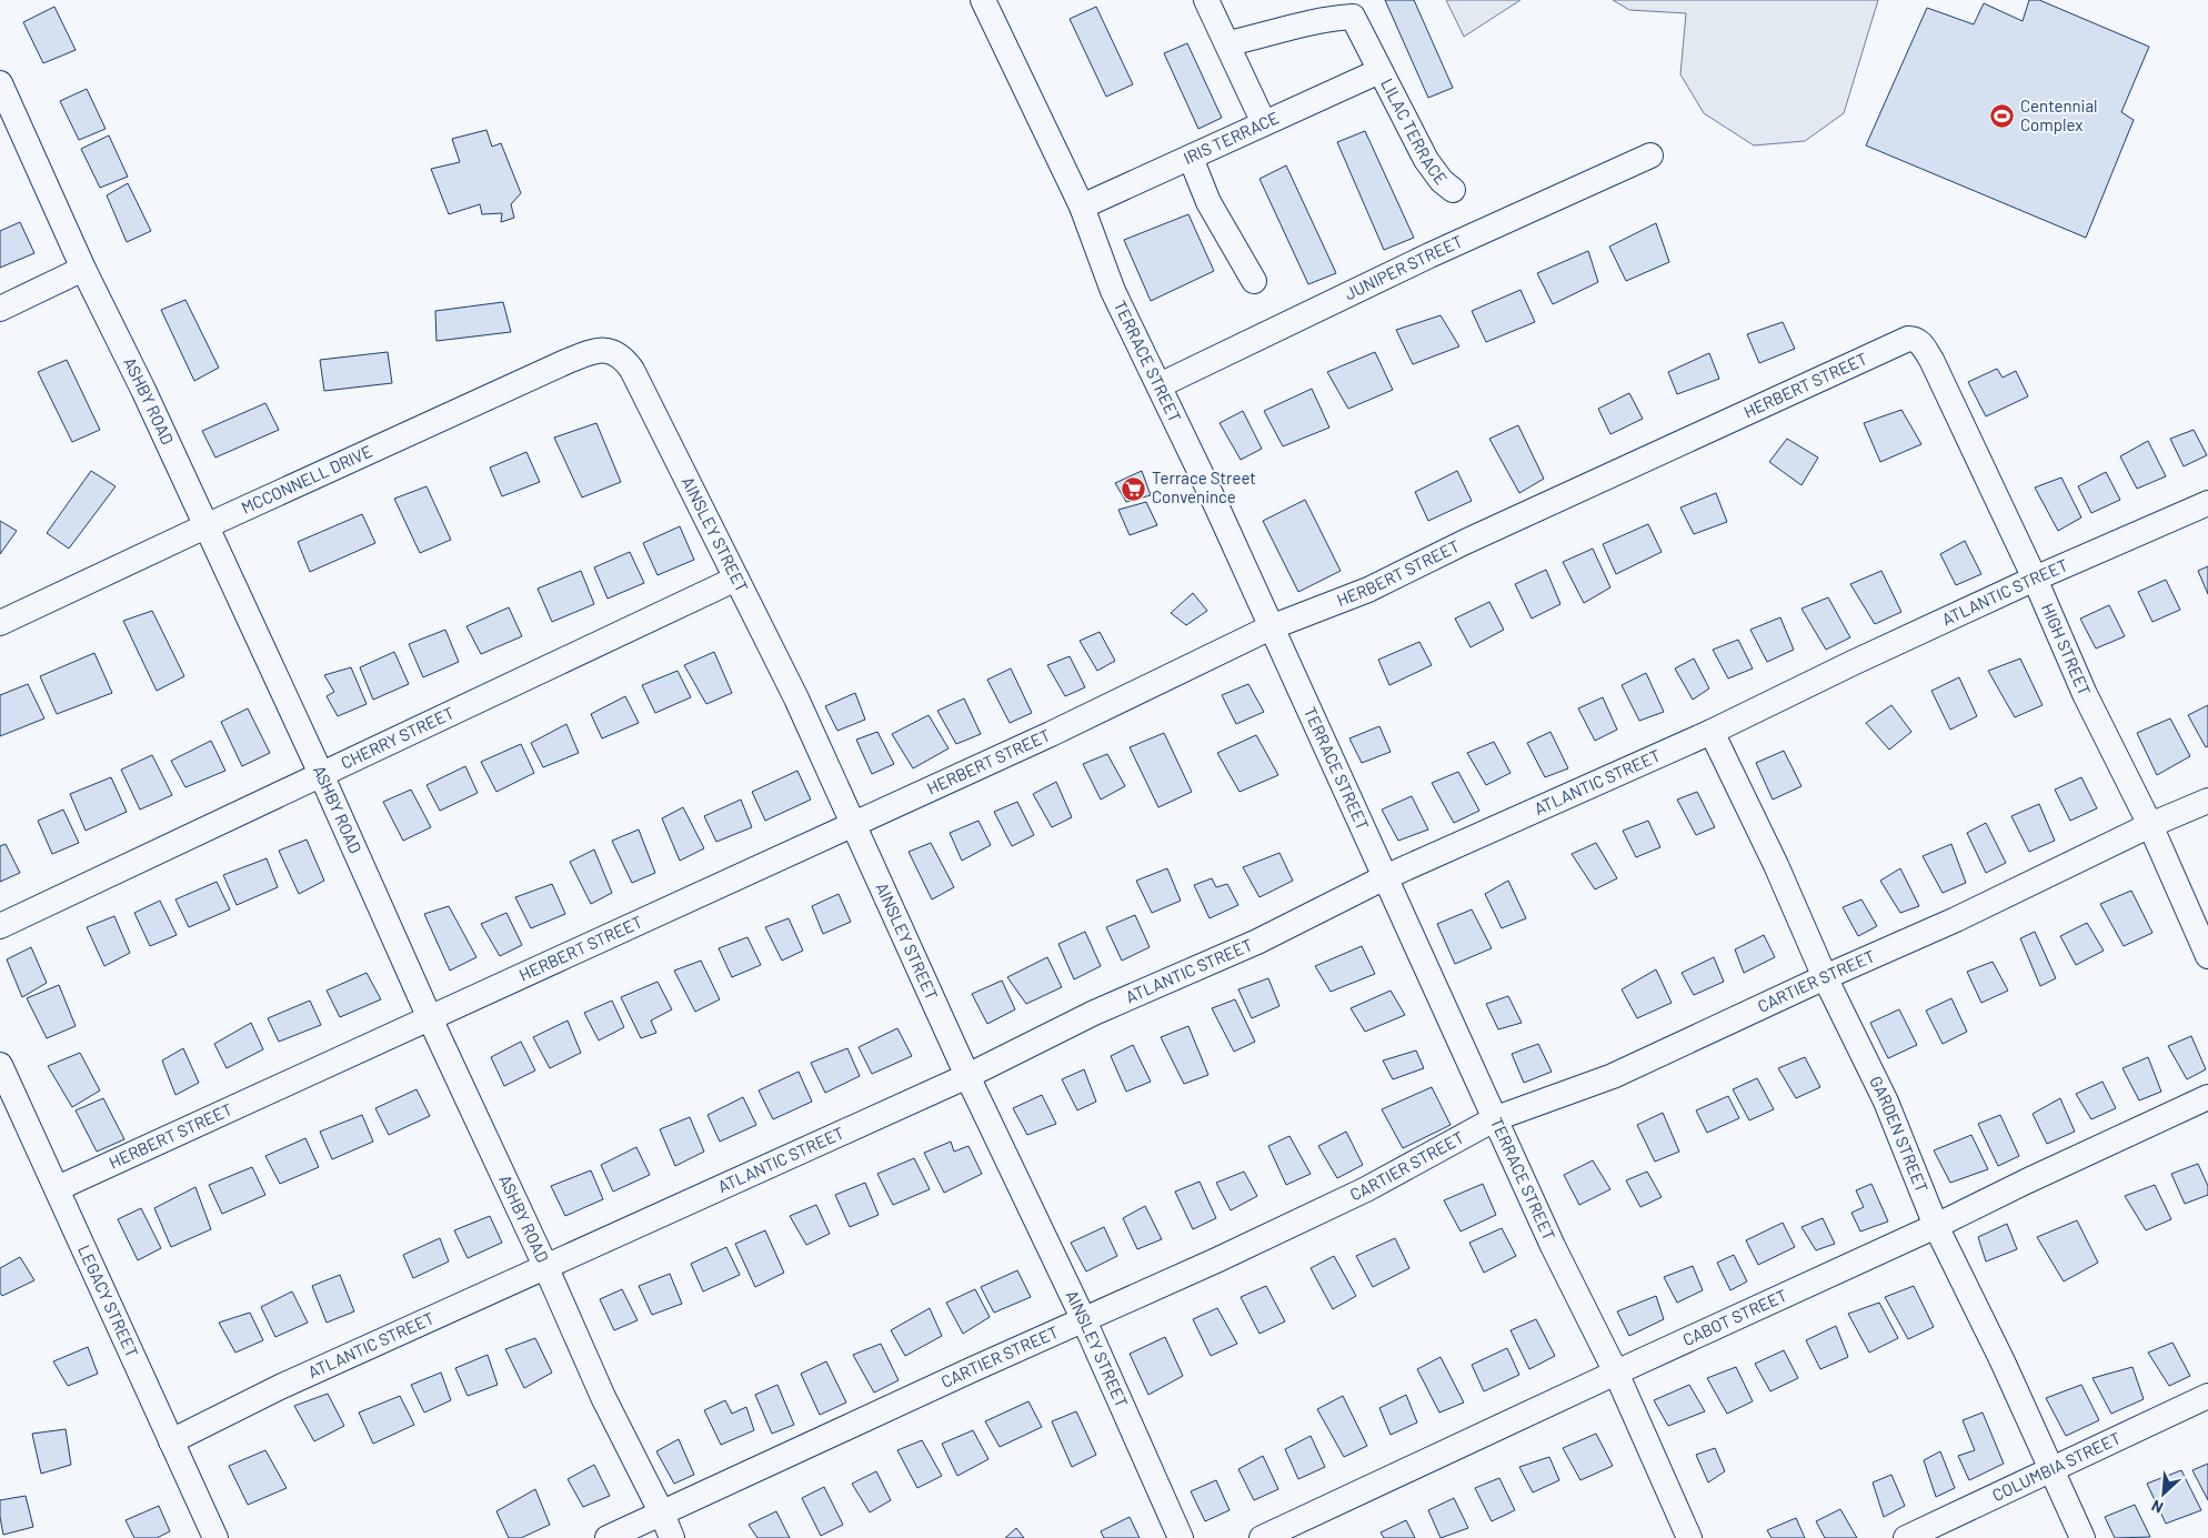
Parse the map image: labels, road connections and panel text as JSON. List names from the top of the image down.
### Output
{
  "streets": {
    "street": [
      "LILAC TERRACE",
      "IRIS TERRACE",
      "JUNIPER STREET",
      "TERRACE STREET",
      "HERBERT STREET",
      "ASHBY ROAD",
      "MCCONNELL DRIVE",
      "AINSLEY STREET",
      "ATLANTIC STREET",
      "HIGH STREET",
      "CHERRY STREET",
      "CARTIER STREET",
      "GARDEN STREET",
      "LEGACY STREET",
      "CABOT STREET",
      "COLUMBIA STREET"
    ]
  },
  "crossings": [
    ["LILAC TERRACE", "IRIS TERRACE"],
    ["IRIS TERRACE", "TERRACE STREET"],
    ["JUNIPER STREET", "TERRACE STREET"],
    ["TERRACE STREET", "HERBERT STREET"],
    ["TERRACE STREET", "ATLANTIC STREET"],
    ["TERRACE STREET", "CARTIER STREET"],
    ["TERRACE STREET", "CABOT STREET"],
    ["HERBERT STREET", "ASHBY ROAD"],
    ["HERBERT STREET", "AINSLEY STREET"],
    ["HERBERT STREET", "HIGH STREET"],
    ["HERBERT STREET", "LEGACY STREET"],
    ["ASHBY ROAD", "MCCONNELL DRIVE"],
    ["ASHBY ROAD", "ATLANTIC STREET"],
    ["ASHBY ROAD", "CHERRY STREET"],
    ["ASHBY ROAD", "CARTIER STREET"],
    ["MCCONNELL DRIVE", "AINSLEY STREET"],
    ["AINSLEY STREET", "ATLANTIC STREET"],
    ["AINSLEY STREET", "CHERRY STREET"],
    ["AINSLEY STREET", "CARTIER STREET"],
    ["ATLANTIC STREET", "HIGH STREET"],
    ["ATLANTIC STREET", "GARDEN STREET"],
    ["ATLANTIC STREET", "LEGACY STREET"],
    ["HIGH STREET", "CARTIER STREET"],
    ["CARTIER STREET", "GARDEN STREET"],
    ["GARDEN STREET", "CABOT STREET"],
    ["GARDEN STREET", "COLUMBIA STREET"]
  ],
  "places": {
    "sports": ["Centennial Complex"],
    "supermarket": ["Terrace Street Convenince"]
  },
  "north": "bottom left"
}
